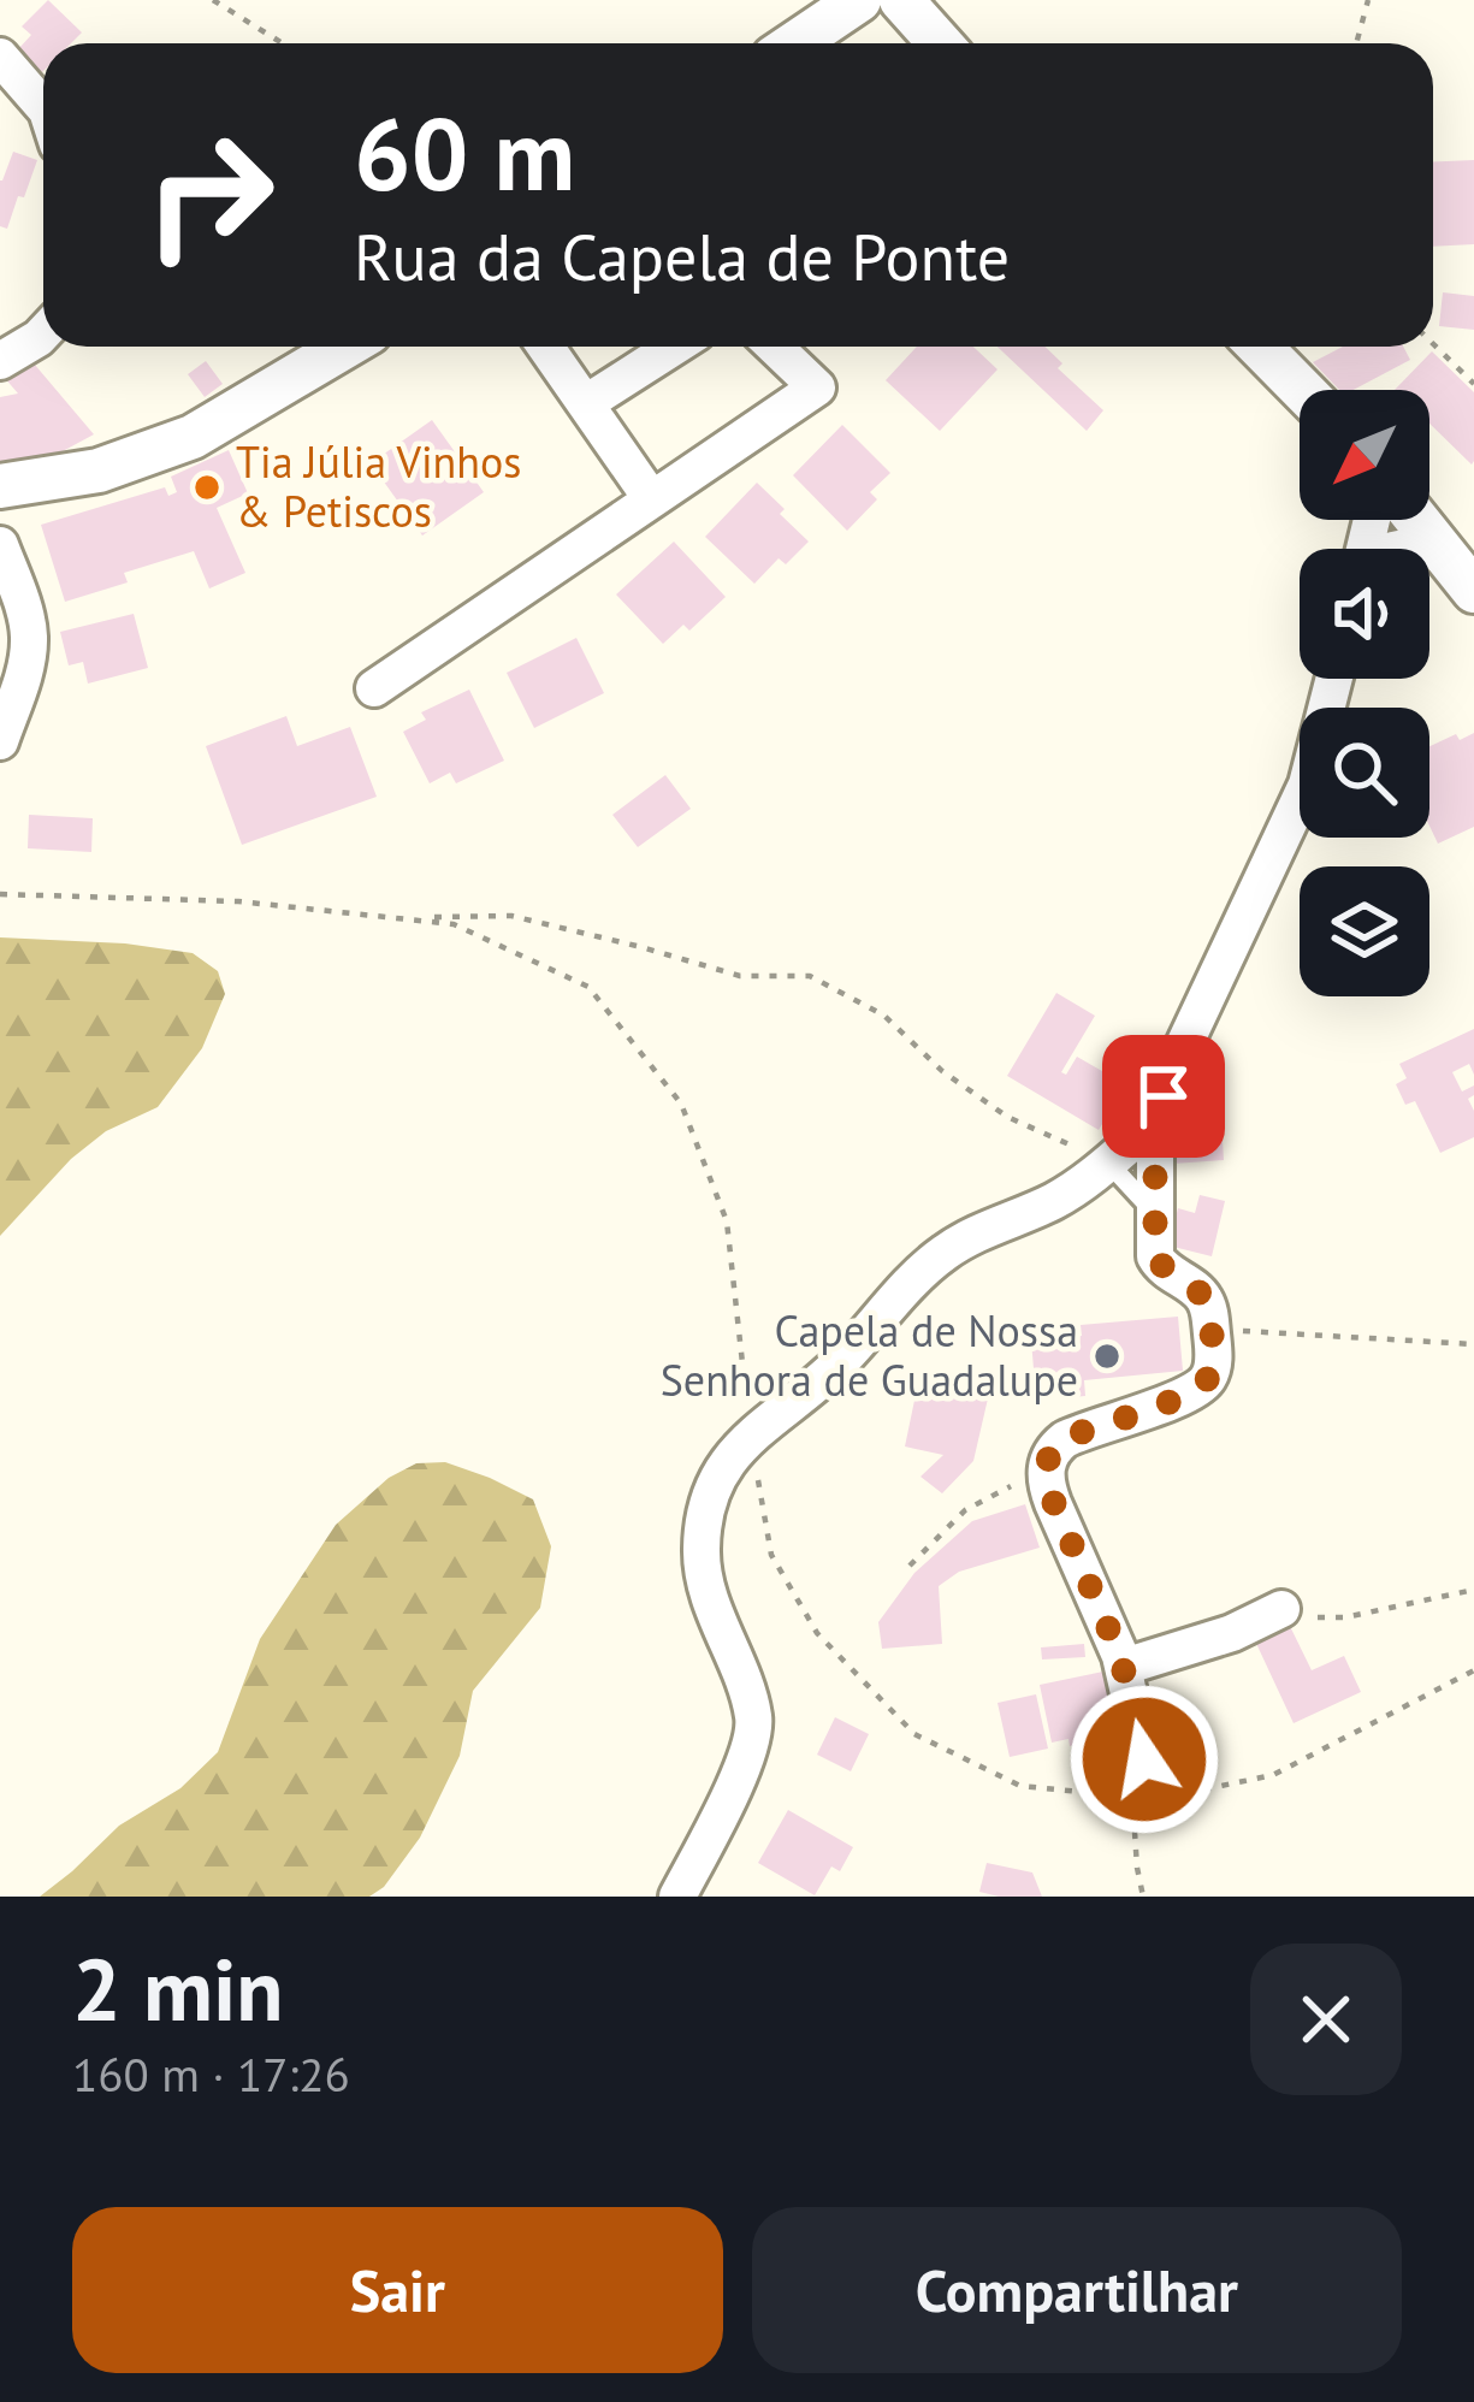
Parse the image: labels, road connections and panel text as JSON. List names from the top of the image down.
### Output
{
  "places": ["Tia Júlia Vinhos & Petiscos", "Capela de Nossa Senhora de Guadalupe"],
  "north": "bottom left",
  "page": {
    "turn": ["60 m", "Rua da Capela de Ponte"],
    "heading": ["2 min", "160 m · 17:26"],
    "buttons": ["Sair", "Compartilhar"]
  }
}
